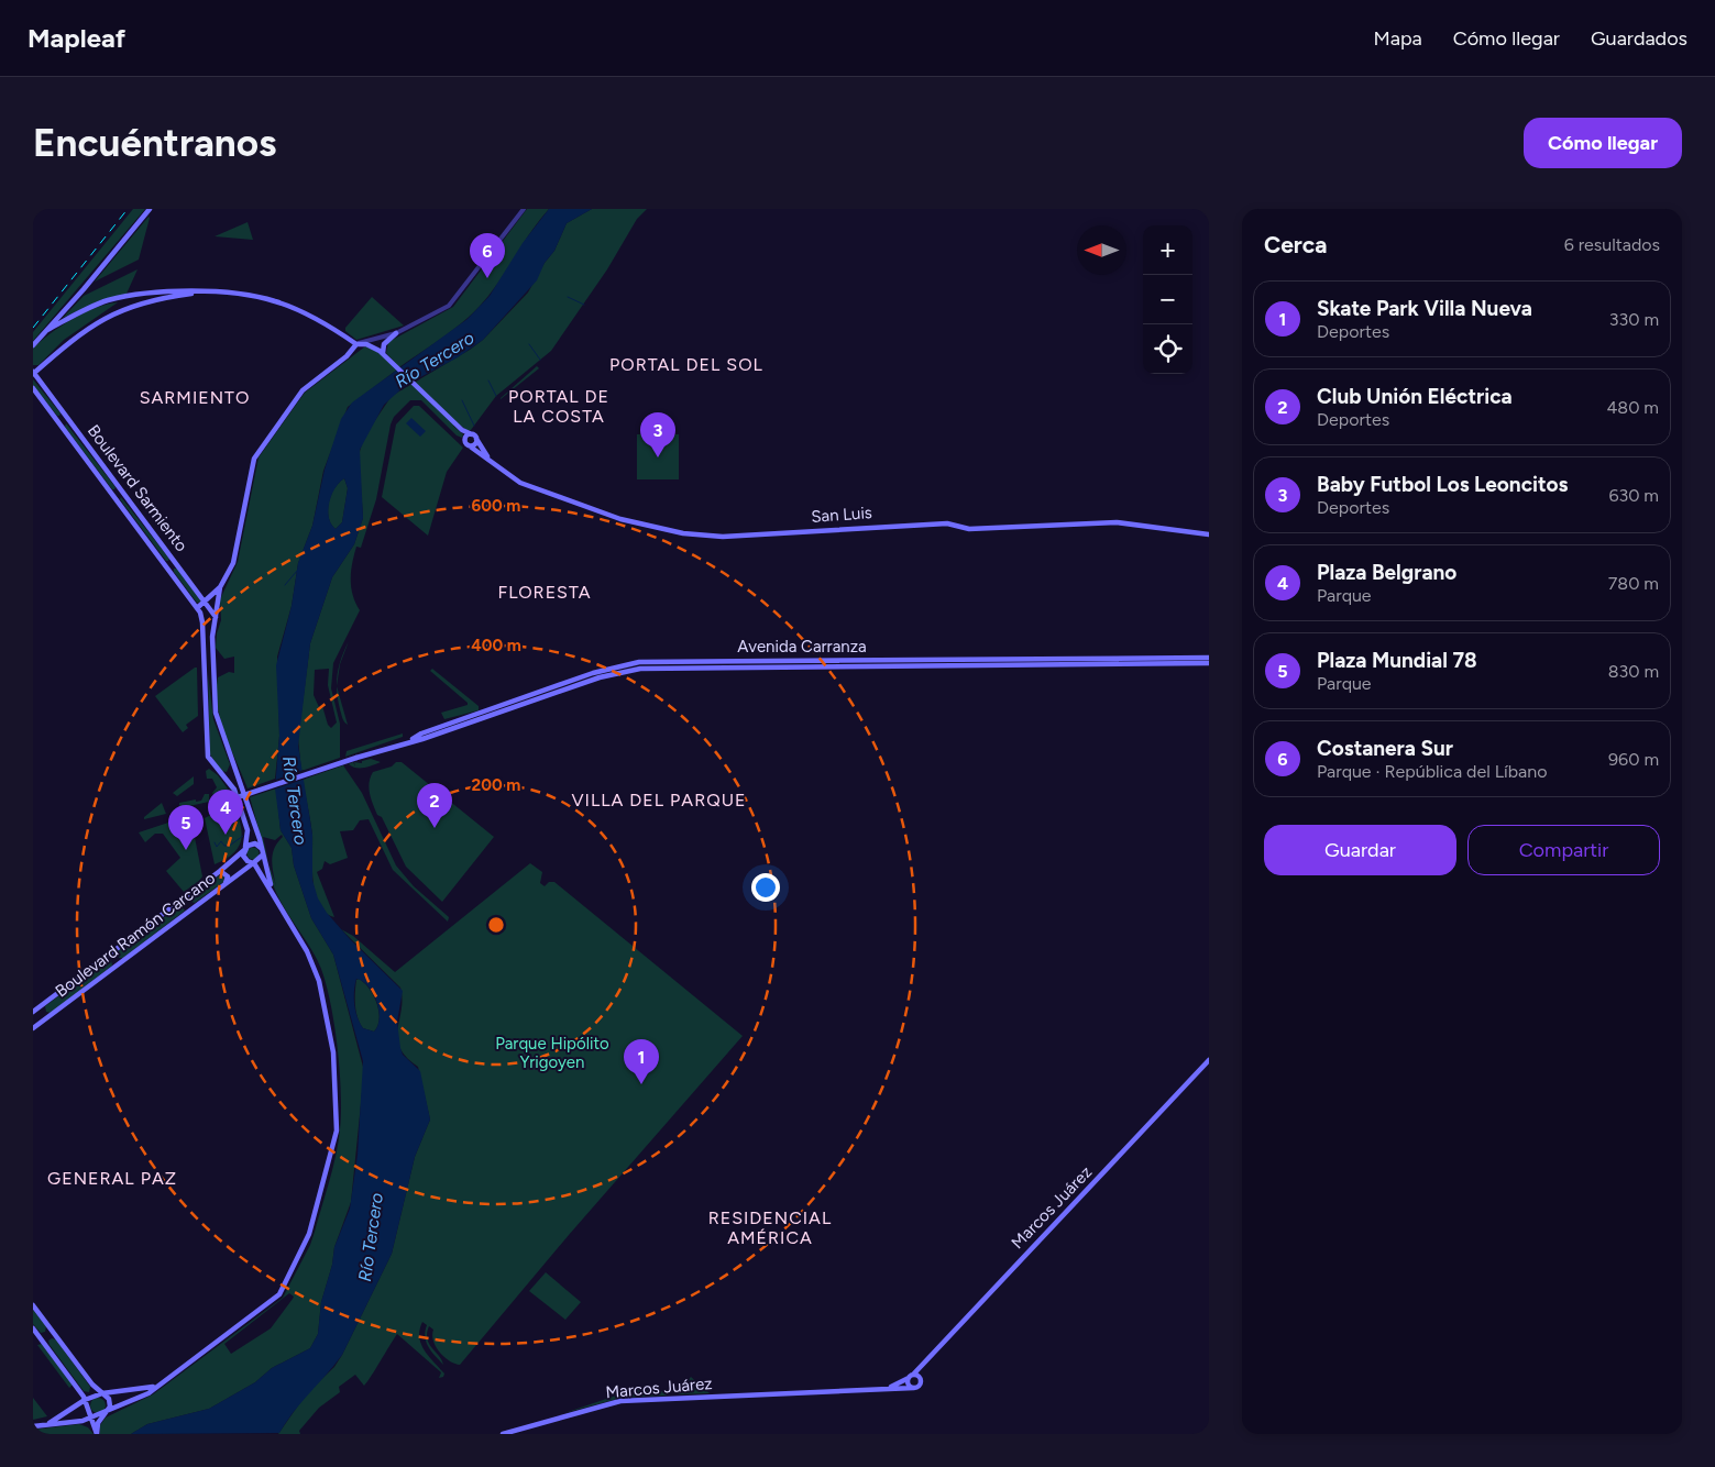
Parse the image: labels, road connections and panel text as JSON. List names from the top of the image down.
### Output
{
  "streets": {
    "main road": [
      "Boulevard Sarmiento",
      "San Luis",
      "Avenida Carranza",
      "Boulevard Ramón Carcano",
      "Marcos Juárez"
    ]
  },
  "districts": [
    "PORTAL DEL SOL",
    "PORTAL DE LA COSTA",
    "SARMIENTO",
    "FLORESTA",
    "VILLA DEL PARQUE",
    "GENERAL PAZ",
    "RESIDENCIAL AMÉRICA"
  ],
  "water": ["Río Tercero"],
  "parks": ["Parque Hipólito Yrigoyen"],
  "north": "left",
  "page": {
    "header": "Mapleaf",
    "nav": ["Mapa", "Cómo llegar", "Guardados"],
    "buttons": [
      "Cómo llegar",
      ["Guardar", "Compartir"]
    ],
    "title": "Encuéntranos",
    "heading": ["Cerca", "6 resultados"],
    "map_buttons": ["+", "−"],
    "pins": [
      "6",
      "3",
      "2",
      "4",
      "5",
      "1"
    ],
    "list": [
      {
        "mark": "1",
        "name": "Skate Park Villa Nueva",
        "note": "Deportes",
        "value": "330 m"
      },
      {
        "mark": "2",
        "name": "Club Unión Eléctrica",
        "note": "Deportes",
        "value": "480 m"
      },
      {
        "mark": "3",
        "name": "Baby Futbol Los Leoncitos",
        "note": "Deportes",
        "value": "630 m"
      },
      {
        "mark": "4",
        "name": "Plaza Belgrano",
        "note": "Parque",
        "value": "780 m"
      },
      {
        "mark": "5",
        "name": "Plaza Mundial 78",
        "note": "Parque",
        "value": "830 m"
      },
      {
        "mark": "6",
        "name": "Costanera Sur",
        "note": "Parque · República del Líbano",
        "value": "960 m"
      }
    ]
  },
  "rings": ["600 m", "400 m", "200 m"]
}
